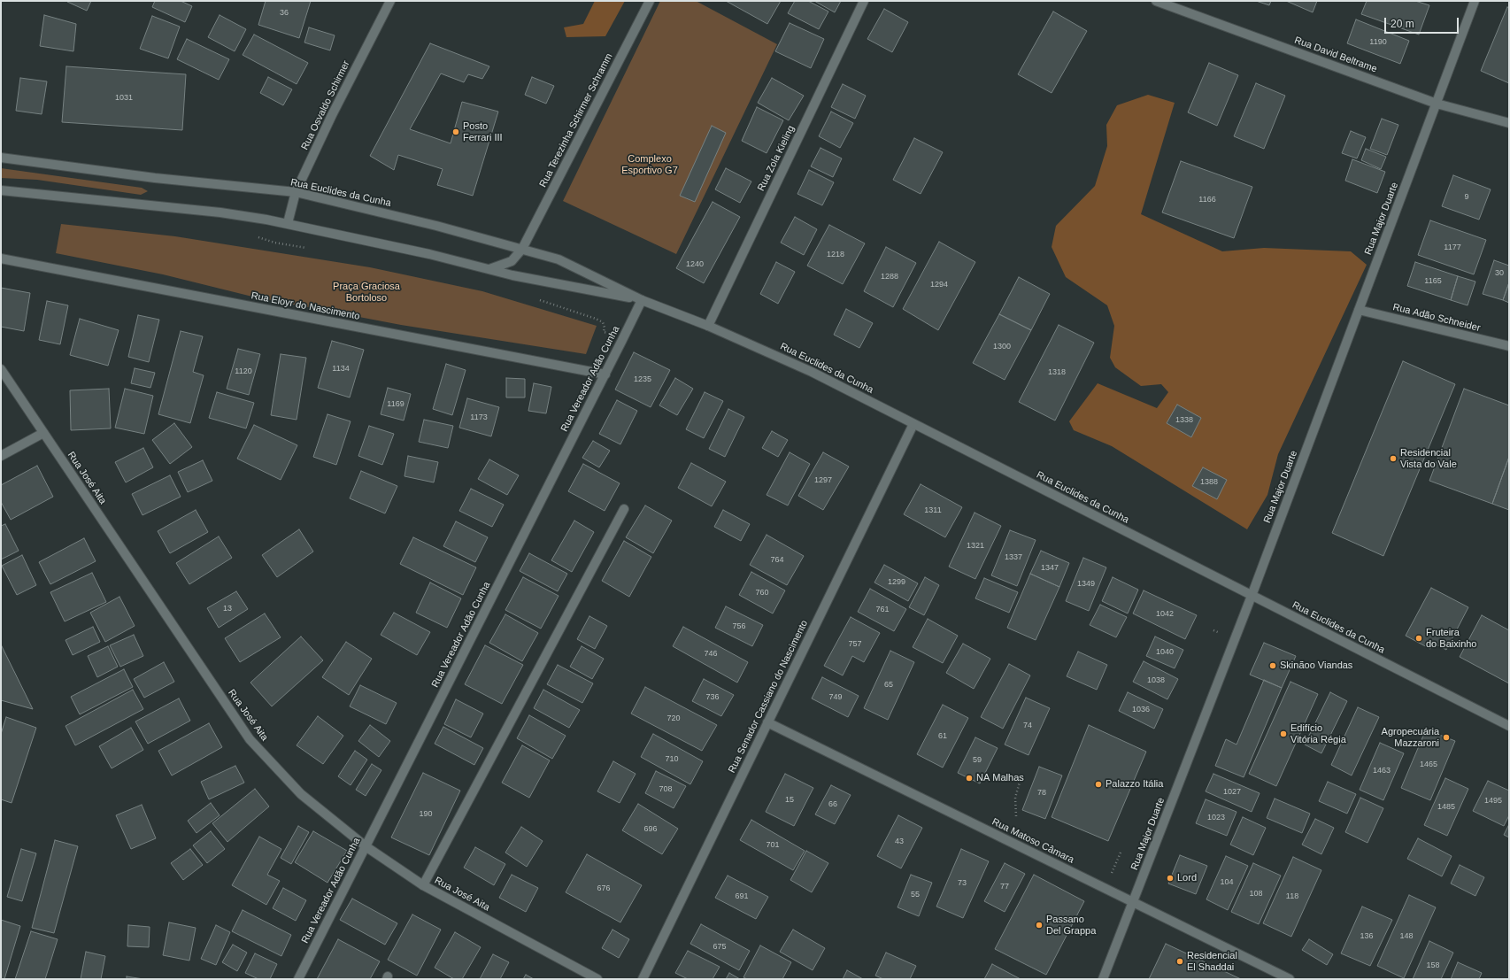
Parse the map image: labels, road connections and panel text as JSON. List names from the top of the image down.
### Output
{
  "streets": {
    "street": [
      "Rua David Beltrame",
      "Rua Osvaldo Schirmer",
      "Rua Terezinha Schirmer Schramm",
      "Rua Zola Kieling",
      "Rua Euclides da Cunha",
      "Rua Major Duarte",
      "Rua Eloyr do Nascimento",
      "Rua Adão Schneider",
      "Rua Vereador Adão Cunha",
      "Rua José Aita",
      "Rua Senador Cassiano do Nascimento",
      "Rua Matoso Câmara"
    ]
  },
  "crossings": [
    ["Rua David Beltrame", "Rua Major Duarte"],
    ["Rua Osvaldo Schirmer", "Rua Euclides da Cunha"],
    ["Rua Terezinha Schirmer Schramm", "Rua Euclides da Cunha"],
    ["Rua Zola Kieling", "Rua Euclides da Cunha"],
    ["Rua Euclides da Cunha", "Rua Major Duarte"],
    ["Rua Euclides da Cunha", "Rua Vereador Adão Cunha"],
    ["Rua Euclides da Cunha", "Rua Senador Cassiano do Nascimento"],
    ["Rua Major Duarte", "Rua Adão Schneider"],
    ["Rua Major Duarte", "Rua Matoso Câmara"],
    ["Rua Eloyr do Nascimento", "Rua Vereador Adão Cunha"],
    ["Rua Vereador Adão Cunha", "Rua José Aita"],
    ["Rua Senador Cassiano do Nascimento", "Rua Matoso Câmara"]
  ],
  "parks": ["Complexo Esportivo G7", "Praça Graciosa Bortoloso"],
  "places": [
    "Posto Ferrari III",
    "Residencial Vista do Vale",
    "Fruteira do Baixinho",
    "Skinãoo Viandas",
    "Edifício Vitória Régia",
    "Agropecuária Mazzaroni",
    "NA Malhas",
    "Palazzo Itália",
    "Lord",
    "Passano Del Grappa",
    "Residencial El Shaddai"
  ],
  "house_numbers": [
    "36",
    "1190",
    "1031",
    "9",
    "1166",
    "1177",
    "1218",
    "1240",
    "30",
    "1288",
    "1165",
    "1294",
    "1300",
    "1134",
    "1120",
    "1318",
    "1235",
    "1169",
    "1173",
    "1338",
    "1297",
    "1388",
    "1311",
    "1321",
    "1337",
    "764",
    "1347",
    "1299",
    "1349",
    "760",
    "13",
    "761",
    "1042",
    "756",
    "757",
    "1040",
    "746",
    "1038",
    "65",
    "736",
    "749",
    "1036",
    "720",
    "74",
    "61",
    "710",
    "59",
    "1465",
    "1463",
    "708",
    "1027",
    "78",
    "15",
    "1495",
    "66",
    "1485",
    "190",
    "1023",
    "696",
    "43",
    "701",
    "104",
    "73",
    "77",
    "676",
    "108",
    "55",
    "691",
    "118",
    "136",
    "148",
    "675",
    "158"
  ],
  "scale_bar": "20 m"
}
